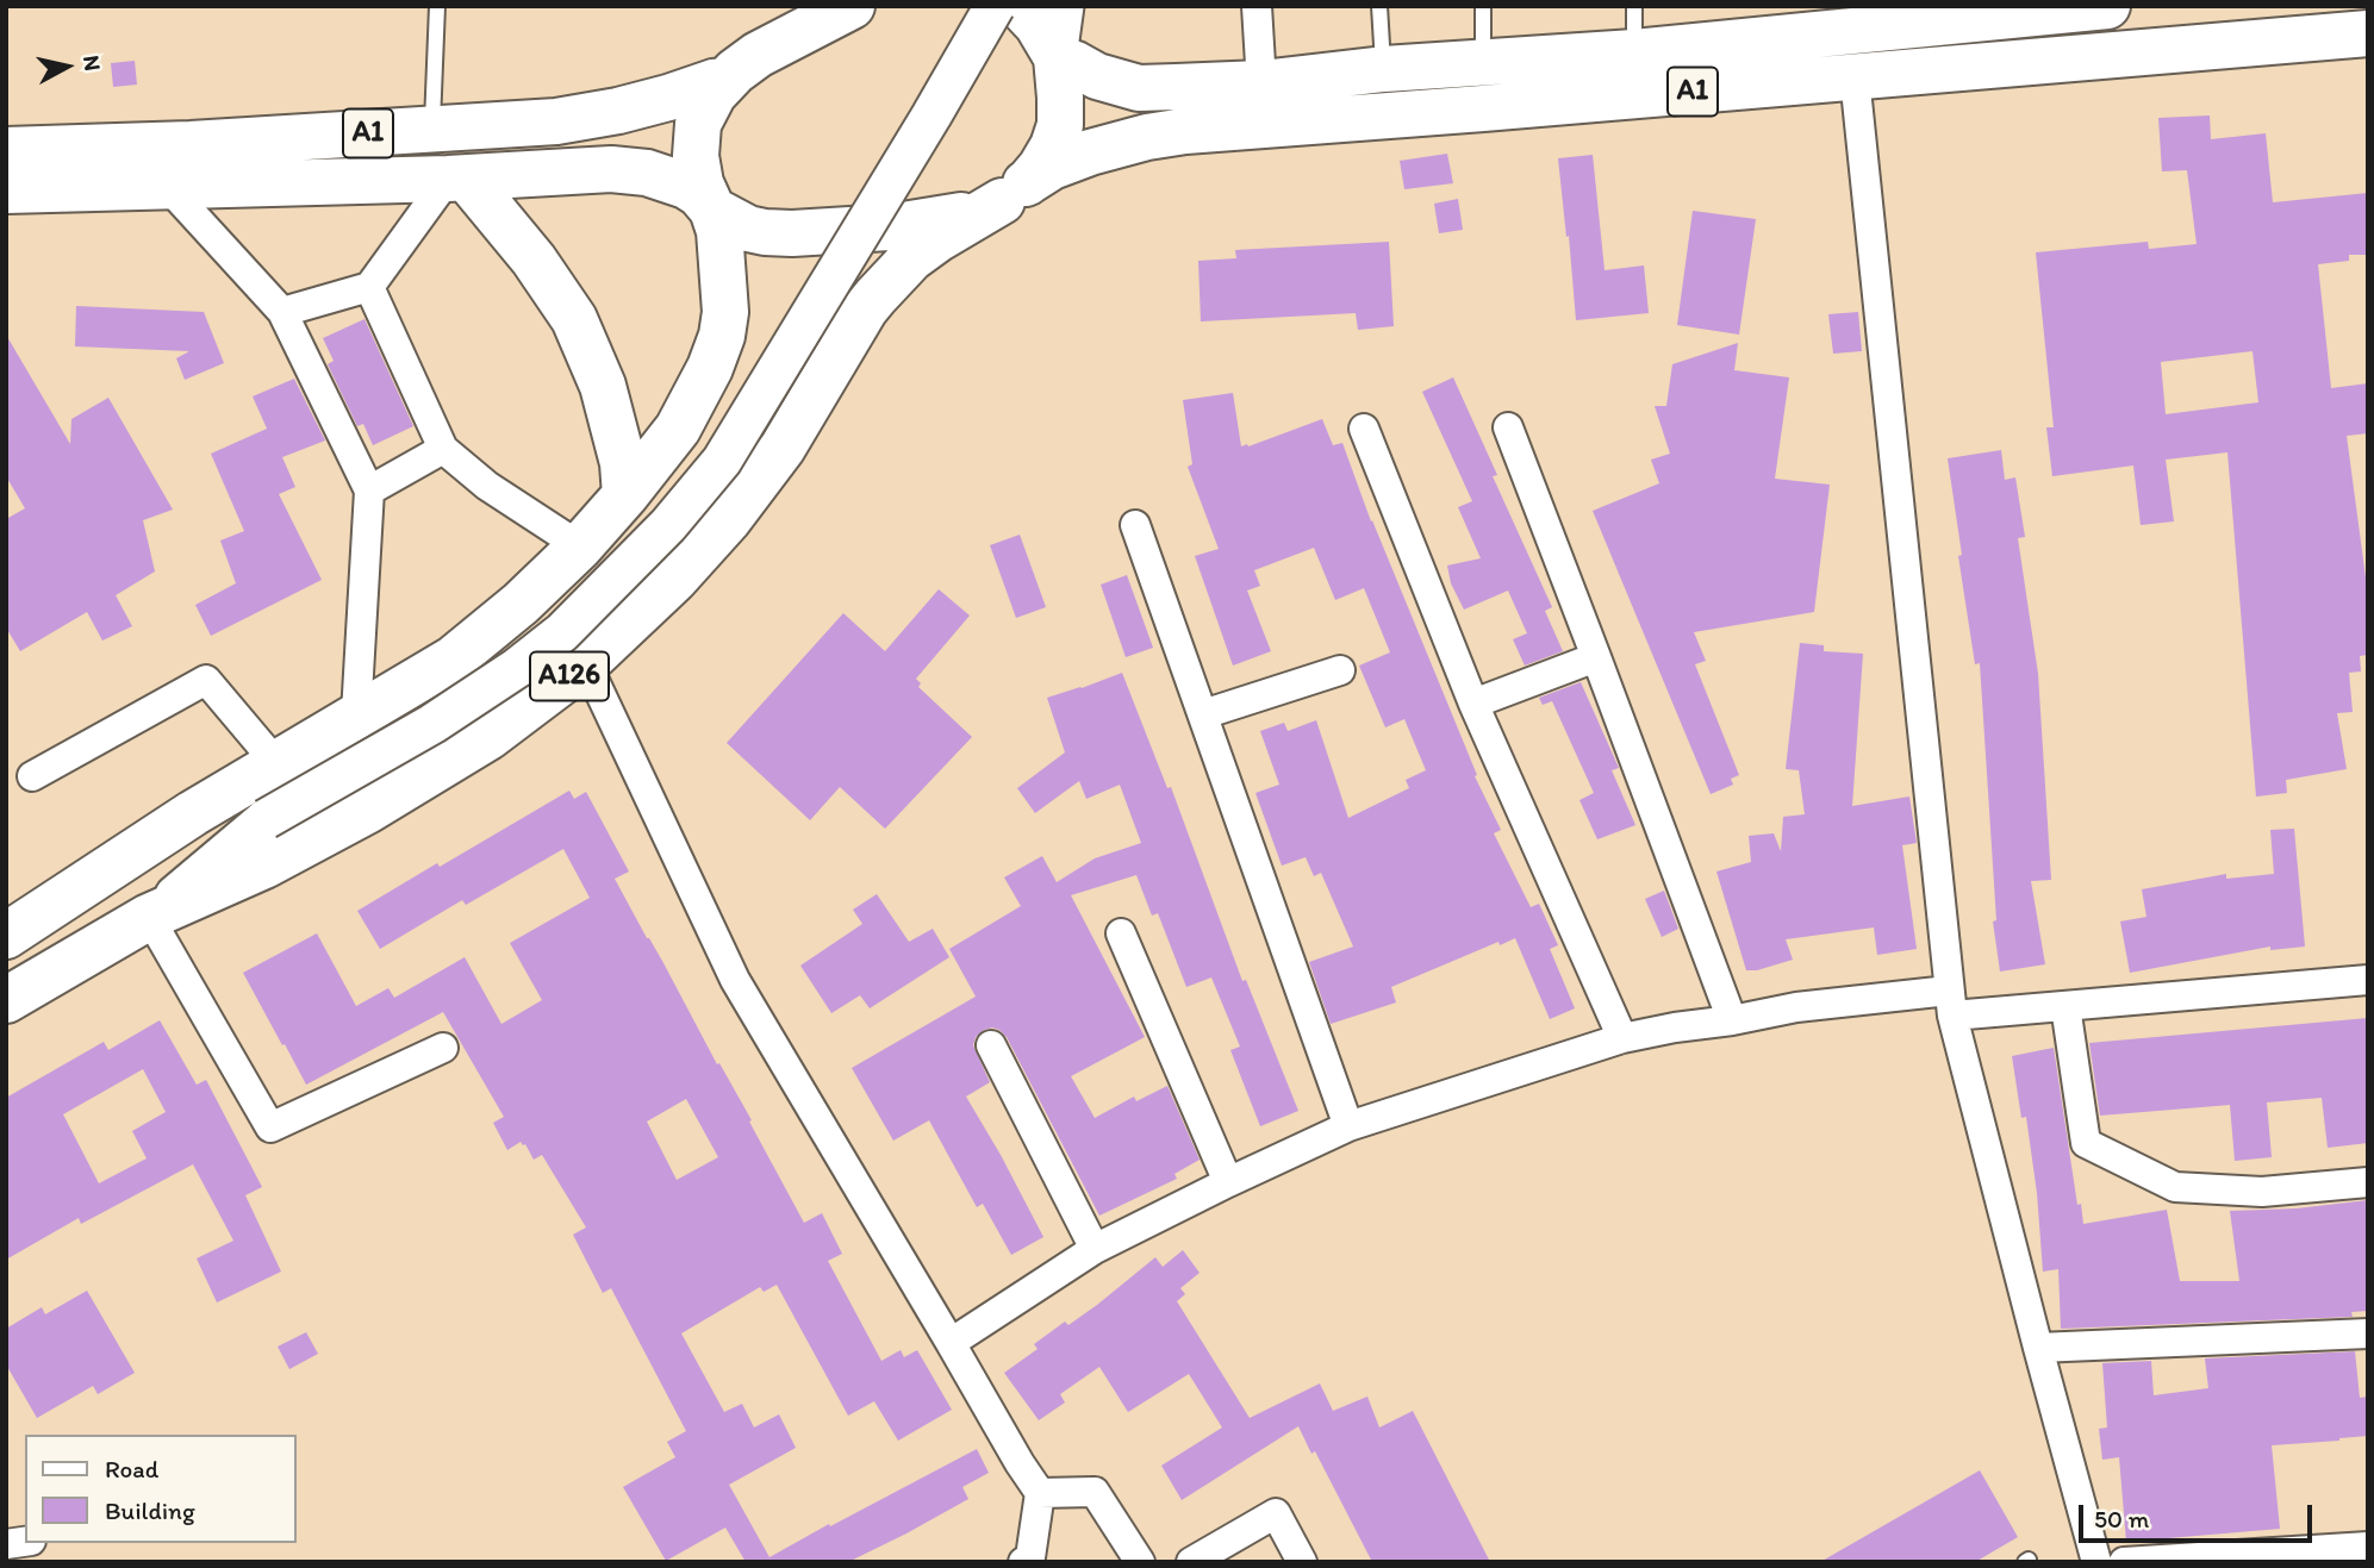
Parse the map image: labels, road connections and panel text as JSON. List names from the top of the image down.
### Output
{
  "streets": {
    "highway": ["A1", "A126"]
  },
  "crossings": [
    ["A1", "A126"]
  ],
  "legend": ["Road", "Building"],
  "scale_bar": "50 m",
  "north": "right"
}
